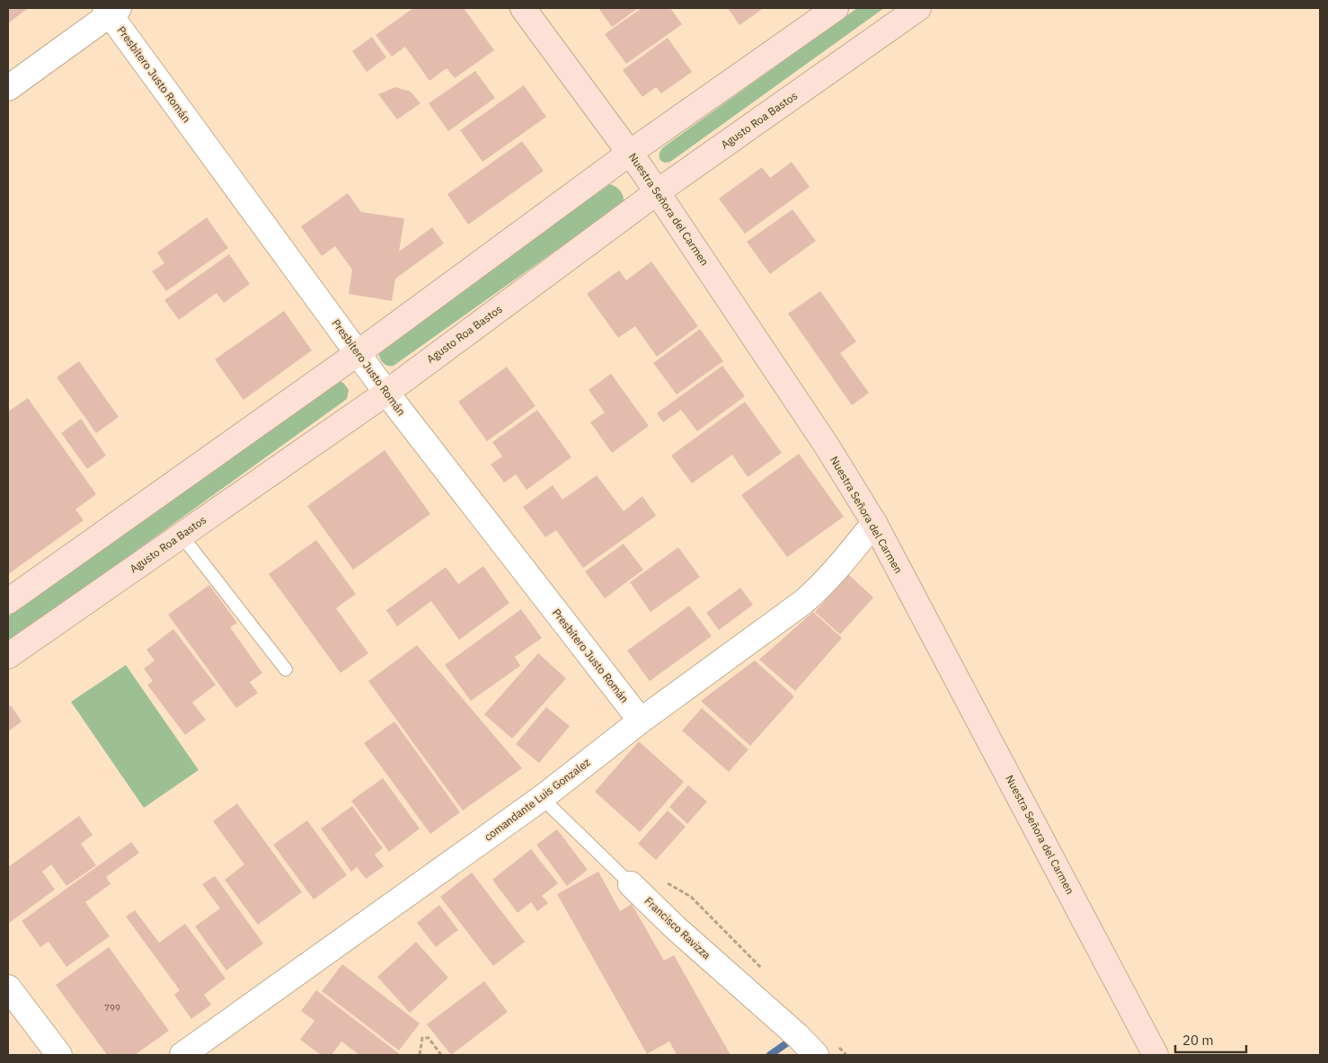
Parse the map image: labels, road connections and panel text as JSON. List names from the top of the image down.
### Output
{
  "streets": {
    "street": [
      "Presbítero Justo Román",
      "Agusto Roa Bastos",
      "Nuestra Señora del Carmen",
      "comandante Luis Gonzalez",
      "Francisco Ravizza"
    ]
  },
  "crossings": [
    ["Presbítero Justo Román", "Agusto Roa Bastos"],
    ["Presbítero Justo Román", "comandante Luis Gonzalez"],
    ["Agusto Roa Bastos", "Nuestra Señora del Carmen"],
    ["Nuestra Señora del Carmen", "comandante Luis Gonzalez"],
    ["comandante Luis Gonzalez", "Francisco Ravizza"]
  ],
  "house_numbers": ["799"],
  "scale_bar": "20 m"
}
